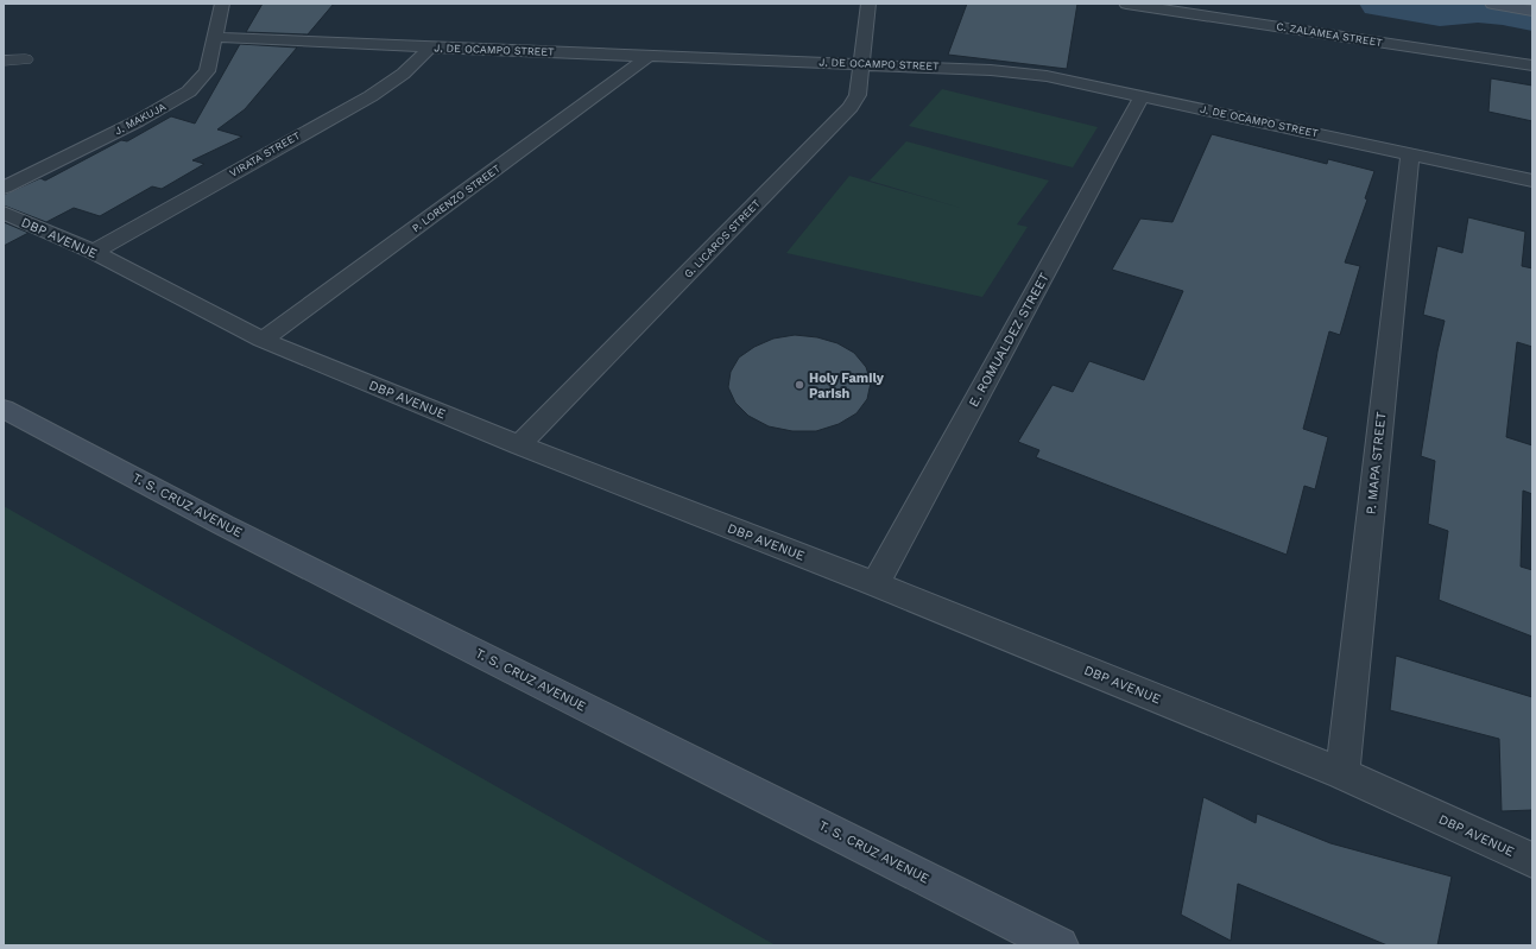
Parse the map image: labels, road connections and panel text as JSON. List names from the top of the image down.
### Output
{
  "streets": {
    "street": [
      "C. ZALAMEA STREET",
      "J. DE OCAMPO STREET",
      "J. MAKUJA",
      "VIRATA STREET",
      "P. LORENZO STREET",
      "DBP AVENUE",
      "G. LICAROS STREET",
      "E. ROMUALDEZ STREET",
      "P. MAPA STREET",
      "T. S. CRUZ AVENUE"
    ]
  },
  "crossings": [
    ["J. DE OCAMPO STREET", "J. MAKUJA"],
    ["J. DE OCAMPO STREET", "VIRATA STREET"],
    ["J. DE OCAMPO STREET", "P. LORENZO STREET"],
    ["J. DE OCAMPO STREET", "G. LICAROS STREET"],
    ["J. DE OCAMPO STREET", "E. ROMUALDEZ STREET"],
    ["J. DE OCAMPO STREET", "P. MAPA STREET"],
    ["VIRATA STREET", "DBP AVENUE"],
    ["P. LORENZO STREET", "DBP AVENUE"],
    ["DBP AVENUE", "G. LICAROS STREET"],
    ["DBP AVENUE", "E. ROMUALDEZ STREET"],
    ["DBP AVENUE", "P. MAPA STREET"]
  ],
  "places": ["Holy Family Parish"]
}
